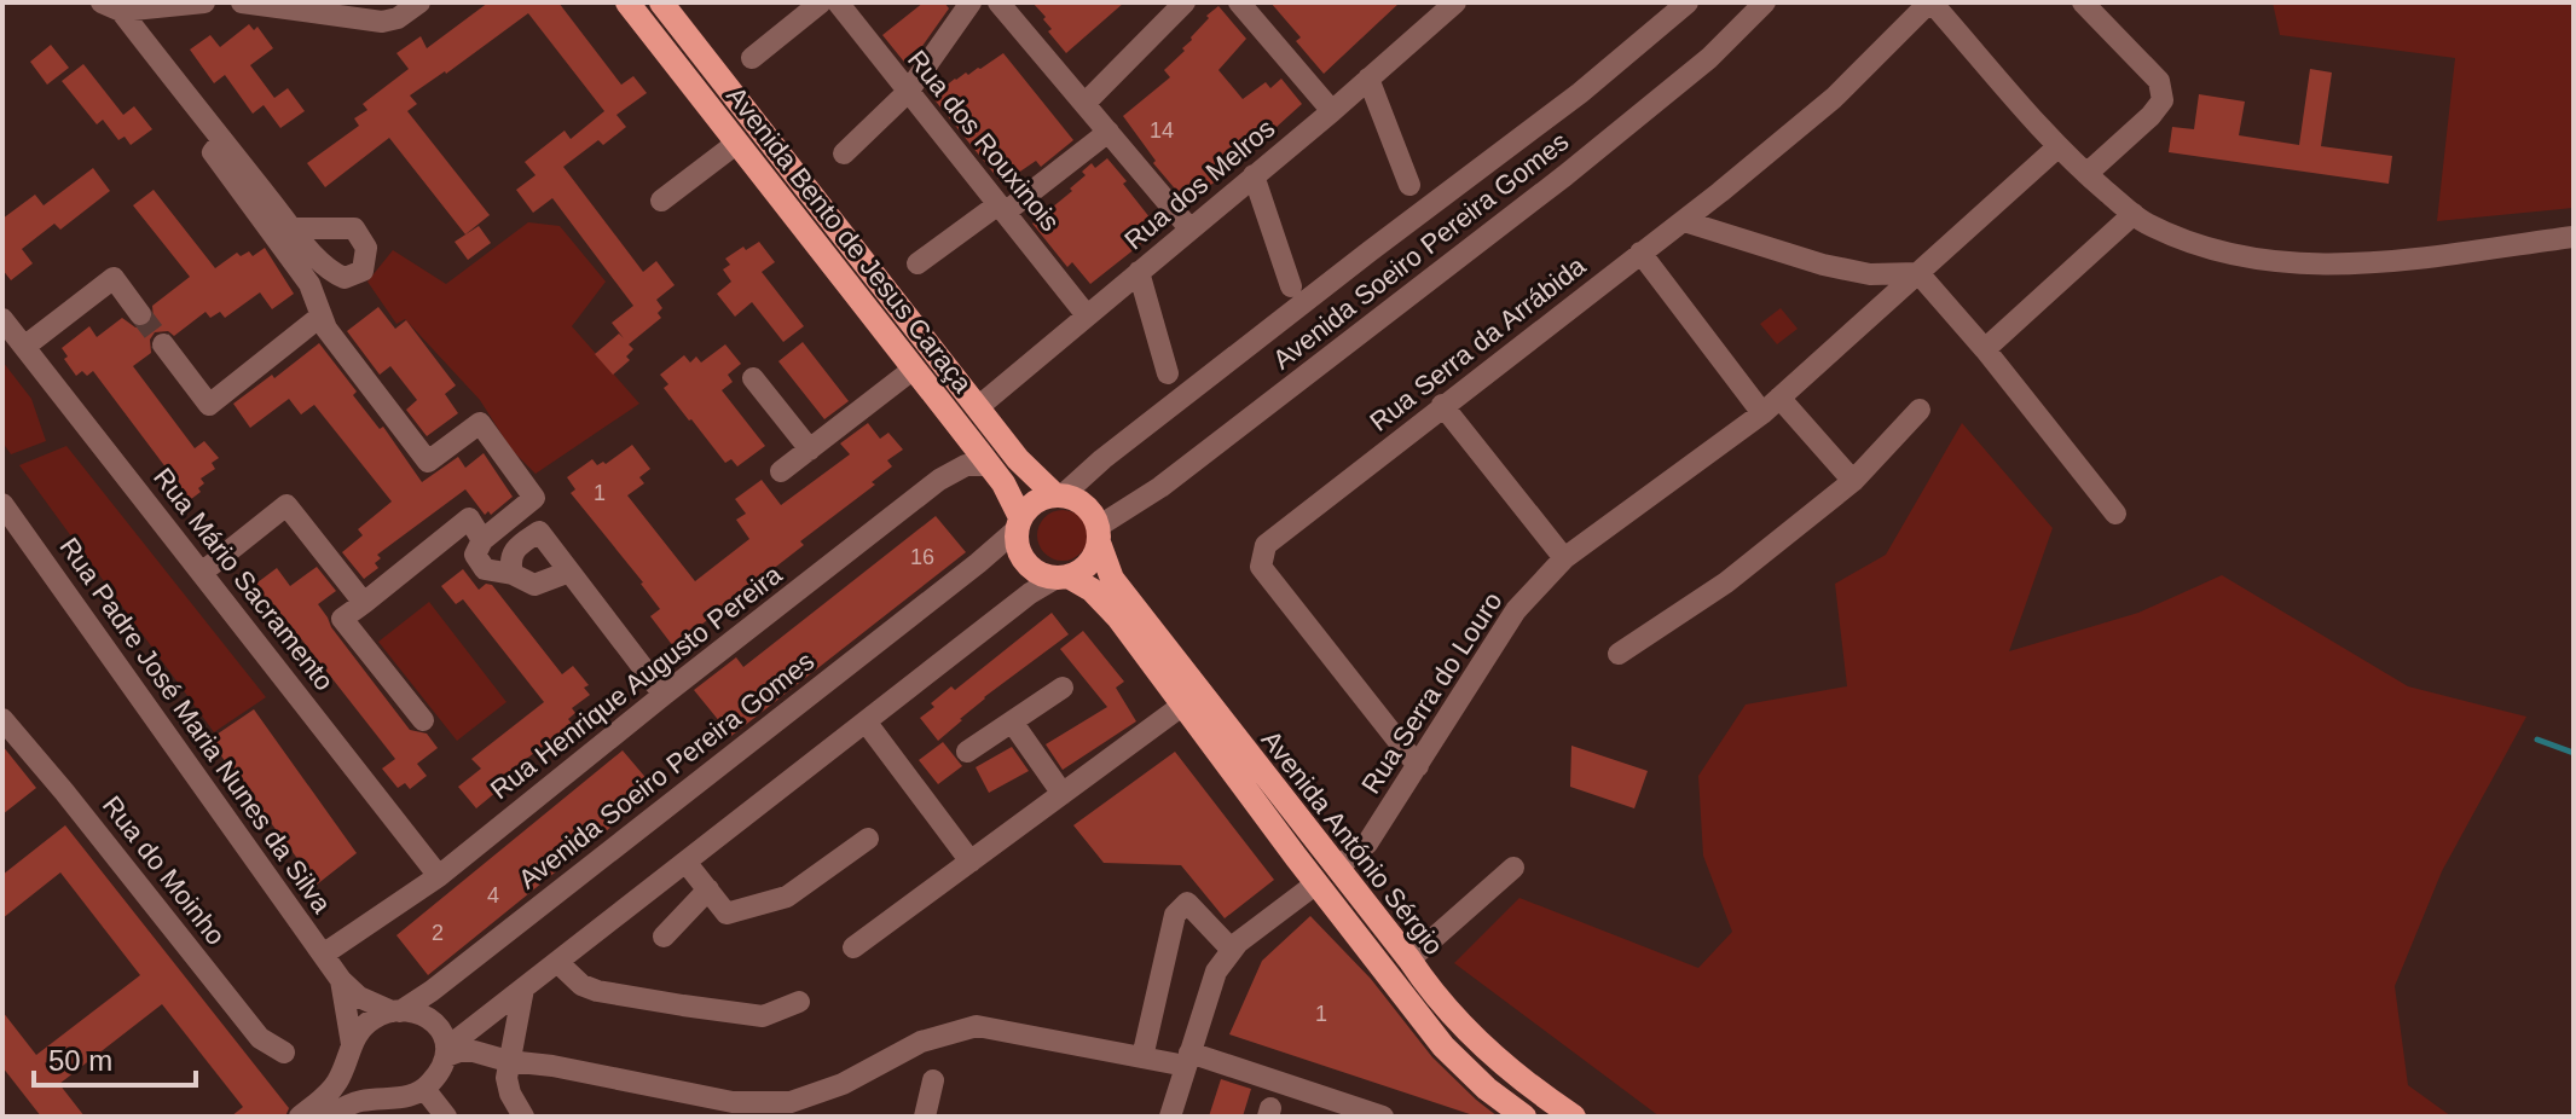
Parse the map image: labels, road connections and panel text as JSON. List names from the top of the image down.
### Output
{
  "streets": {
    "main road": ["Avenida Bento de Jesus Caraça", "Avenida Soeiro Pereira Gomes", "Avenida António Sérgio"],
    "street": [
      "Rua dos Rouxinois",
      "Rua dos Melros",
      "Rua Serra da Arrábida",
      "Rua Mário Sacramento",
      "Rua Henrique Augusto Pereira",
      "Rua Serra do Louro",
      "Rua Padre José Maria Nunes da Silva",
      "Rua do Moinho"
    ]
  },
  "crossings": [
    ["Rua dos Rouxinois", "Rua dos Melros"],
    ["Rua dos Melros", "Avenida Bento de Jesus Caraça"],
    ["Avenida Bento de Jesus Caraça", "Avenida Soeiro Pereira Gomes"],
    ["Avenida Bento de Jesus Caraça", "Rua Henrique Augusto Pereira"],
    ["Avenida Bento de Jesus Caraça", "Avenida António Sérgio"],
    ["Avenida Soeiro Pereira Gomes", "Rua Padre José Maria Nunes da Silva"],
    ["Avenida Soeiro Pereira Gomes", "Avenida António Sérgio"],
    ["Rua Serra da Arrábida", "Rua Serra do Louro"],
    ["Rua Mário Sacramento", "Rua Henrique Augusto Pereira"],
    ["Rua Henrique Augusto Pereira", "Rua Padre José Maria Nunes da Silva"],
    ["Rua Serra do Louro", "Avenida António Sérgio"]
  ],
  "house_numbers": [
    "14",
    "1",
    "16",
    "4",
    "2",
    "1"
  ],
  "scale_bar": "50 m"
}
